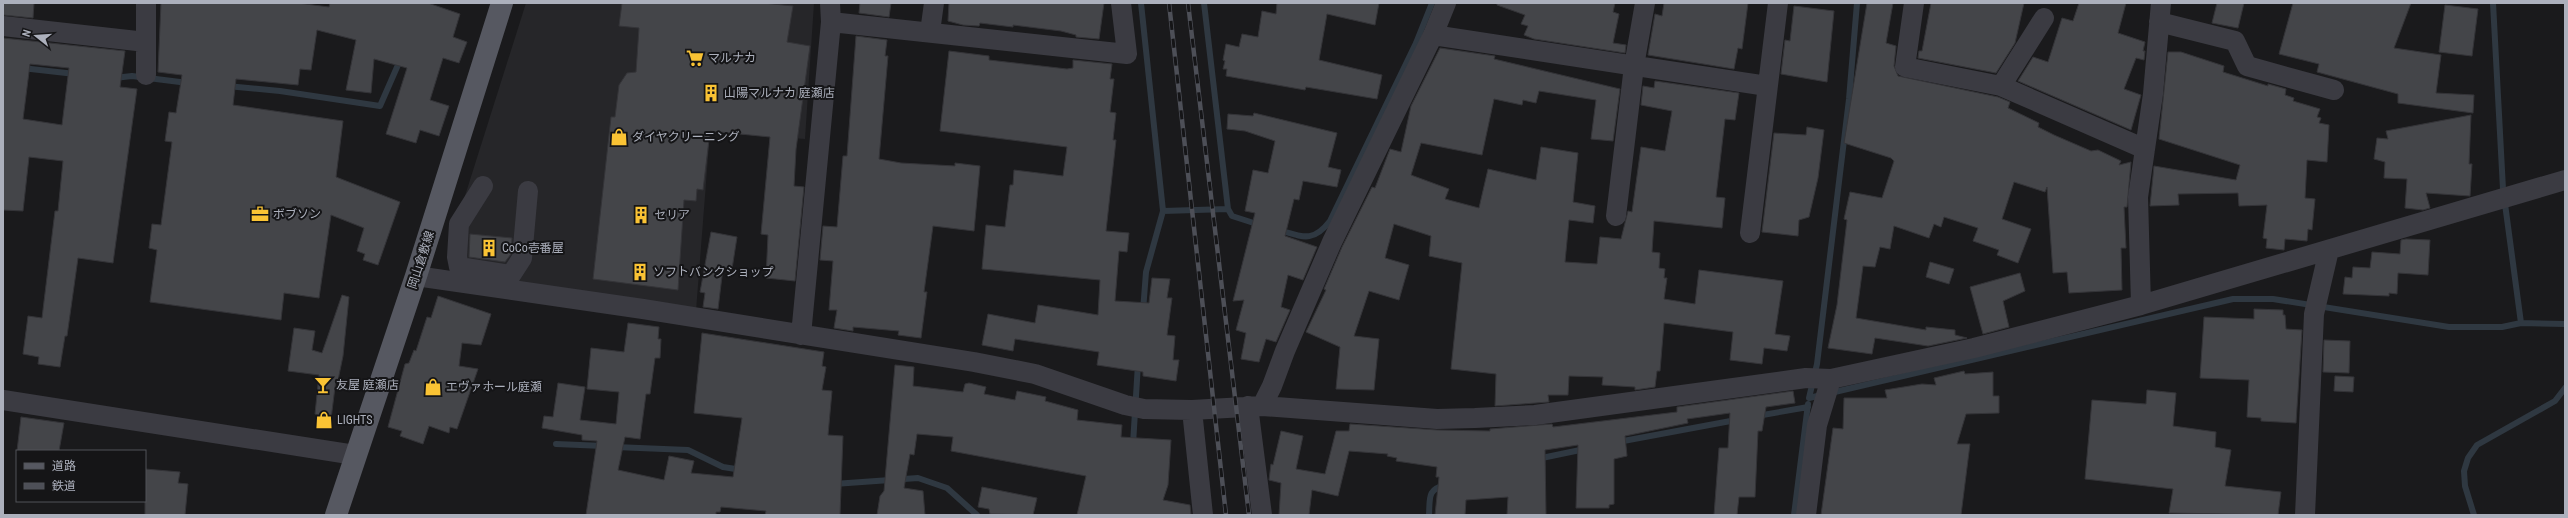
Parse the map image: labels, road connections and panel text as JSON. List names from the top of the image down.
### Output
{
  "streets": {
    "main road": ["岡山倉敷線"]
  },
  "places": {
    "supermarket": ["マルナカ"],
    "building": [
      "山陽マルナカ 庭瀬店",
      "セリア",
      "CoCo壱番屋",
      "ソフトバンクショップ"
    ],
    "shop": ["ダイヤクリーニング", "エヴァホール庭瀬", "LIGHTS"],
    "office": ["ボブソン"],
    "bar": ["友屋 庭瀬店"]
  },
  "legend": ["道路", "鉄道"],
  "north": "left"
}
